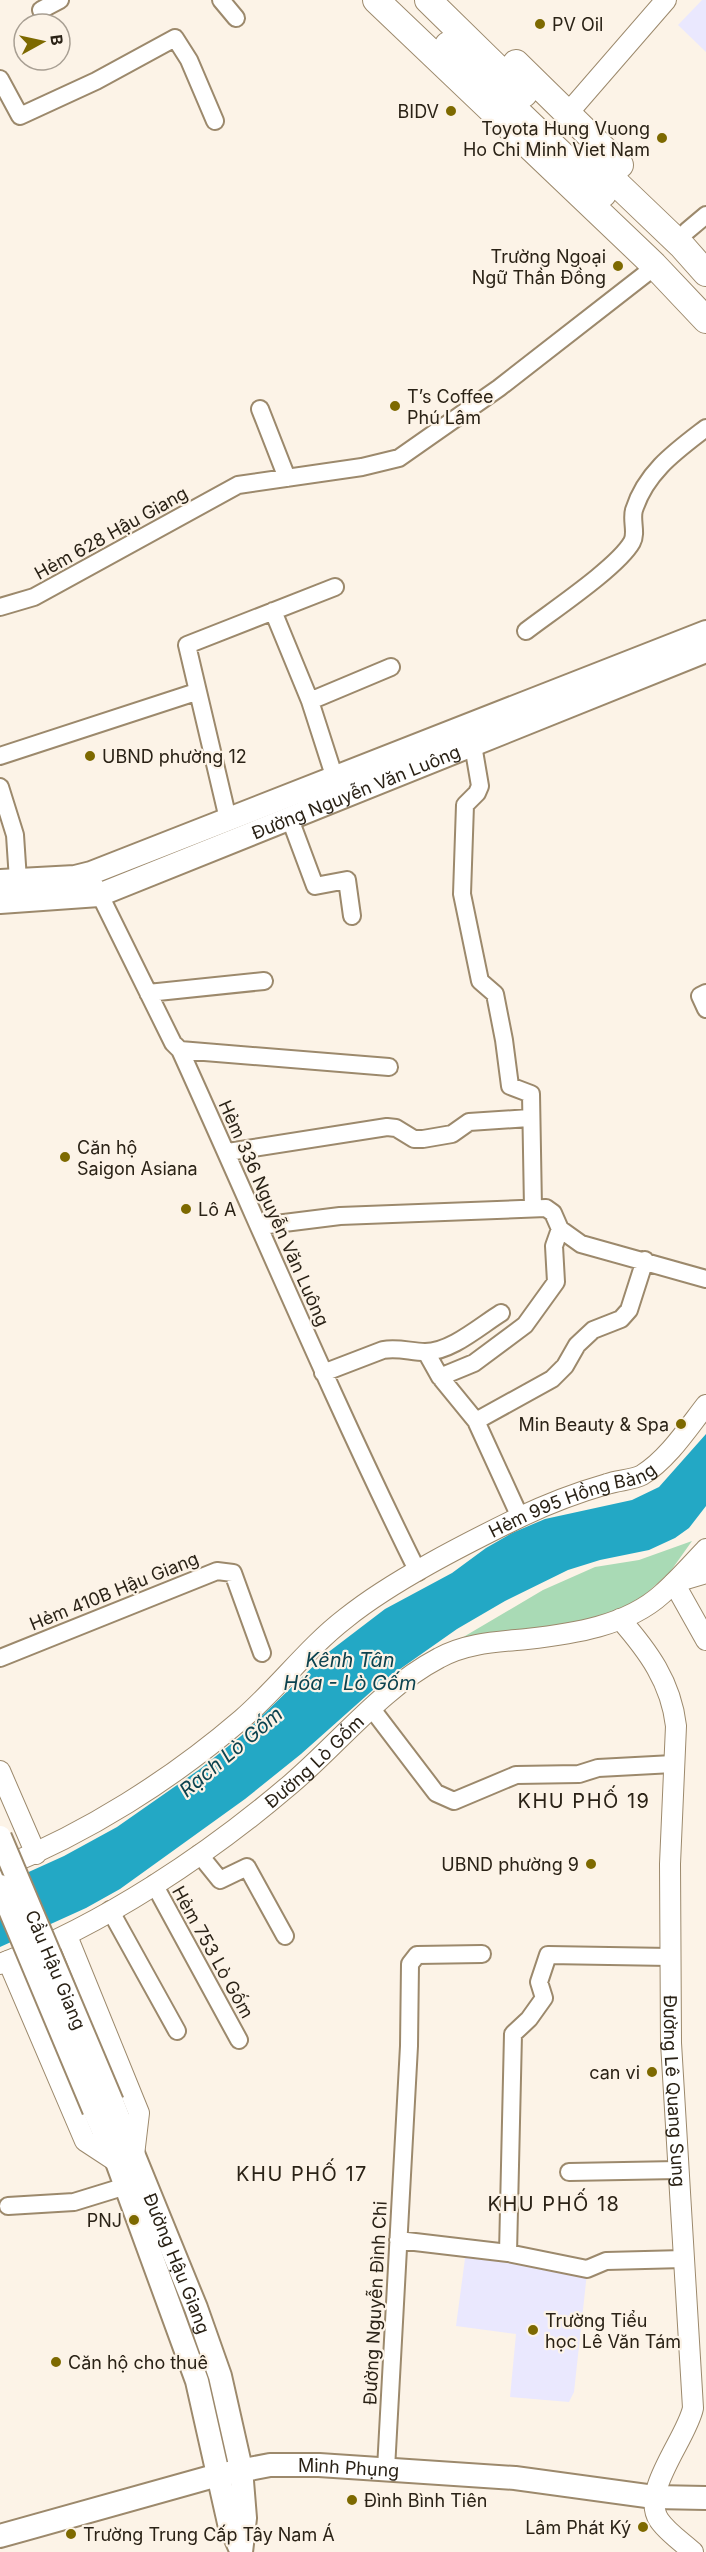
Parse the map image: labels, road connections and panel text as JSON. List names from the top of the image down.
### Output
{
  "streets": {
    "main road": [
      "Đường Nguyễn Văn Luông",
      "Cầu Hậu Giang",
      "Đường Hậu Giang",
      "Minh Phụng"
    ],
    "street": [
      "Hẻm 628 Hậu Giang",
      "Hẻm 336 Nguyễn Văn Luông",
      "Hẻm 995 Hồng Bàng",
      "Hẻm 410B Hậu Giang",
      "Đường Lò Gốm",
      "Hẻm 753 Lò Gốm",
      "Đường Lê Quang Sung",
      "Đường Nguyễn Đình Chi"
    ]
  },
  "crossings": [
    ["Đường Nguyễn Văn Luông", "Hẻm 336 Nguyễn Văn Luông"],
    ["Hẻm 336 Nguyễn Văn Luông", "Hẻm 995 Hồng Bàng"],
    ["Đường Lò Gốm", "Hẻm 753 Lò Gốm"],
    ["Đường Lò Gốm", "Đường Lê Quang Sung"],
    ["Đường Lò Gốm", "Đường Hậu Giang"],
    ["Cầu Hậu Giang", "Đường Hậu Giang"],
    ["Đường Lê Quang Sung", "Minh Phụng"],
    ["Đường Hậu Giang", "Minh Phụng"],
    ["Đường Nguyễn Đình Chi", "Minh Phụng"]
  ],
  "districts": ["KHU PHỐ 19", "KHU PHỐ 17", "KHU PHỐ 18"],
  "water": ["Kênh Tân Hóa - Lò Gốm", "Rạch Lò Gốm"],
  "places": [
    "PV Oil",
    "BIDV",
    "Toyota Hung Vuong Ho Chi Minh Viet Nam",
    "Trường Ngoại Ngữ Thần Đồng",
    "T’s Coffee Phú Lâm",
    "UBND phường 12",
    "Căn hộ Saigon Asiana",
    "Lô A",
    "Min Beauty & Spa",
    "UBND phường 9",
    "can vi",
    "PNJ",
    "Trường Tiểu học Lê Văn Tám",
    "Căn hộ cho thuê",
    "Đình Bình Tiên",
    "Lâm Phát Ký",
    "Trường Trung Cấp Tây Nam Á"
  ],
  "north": "right"
}
